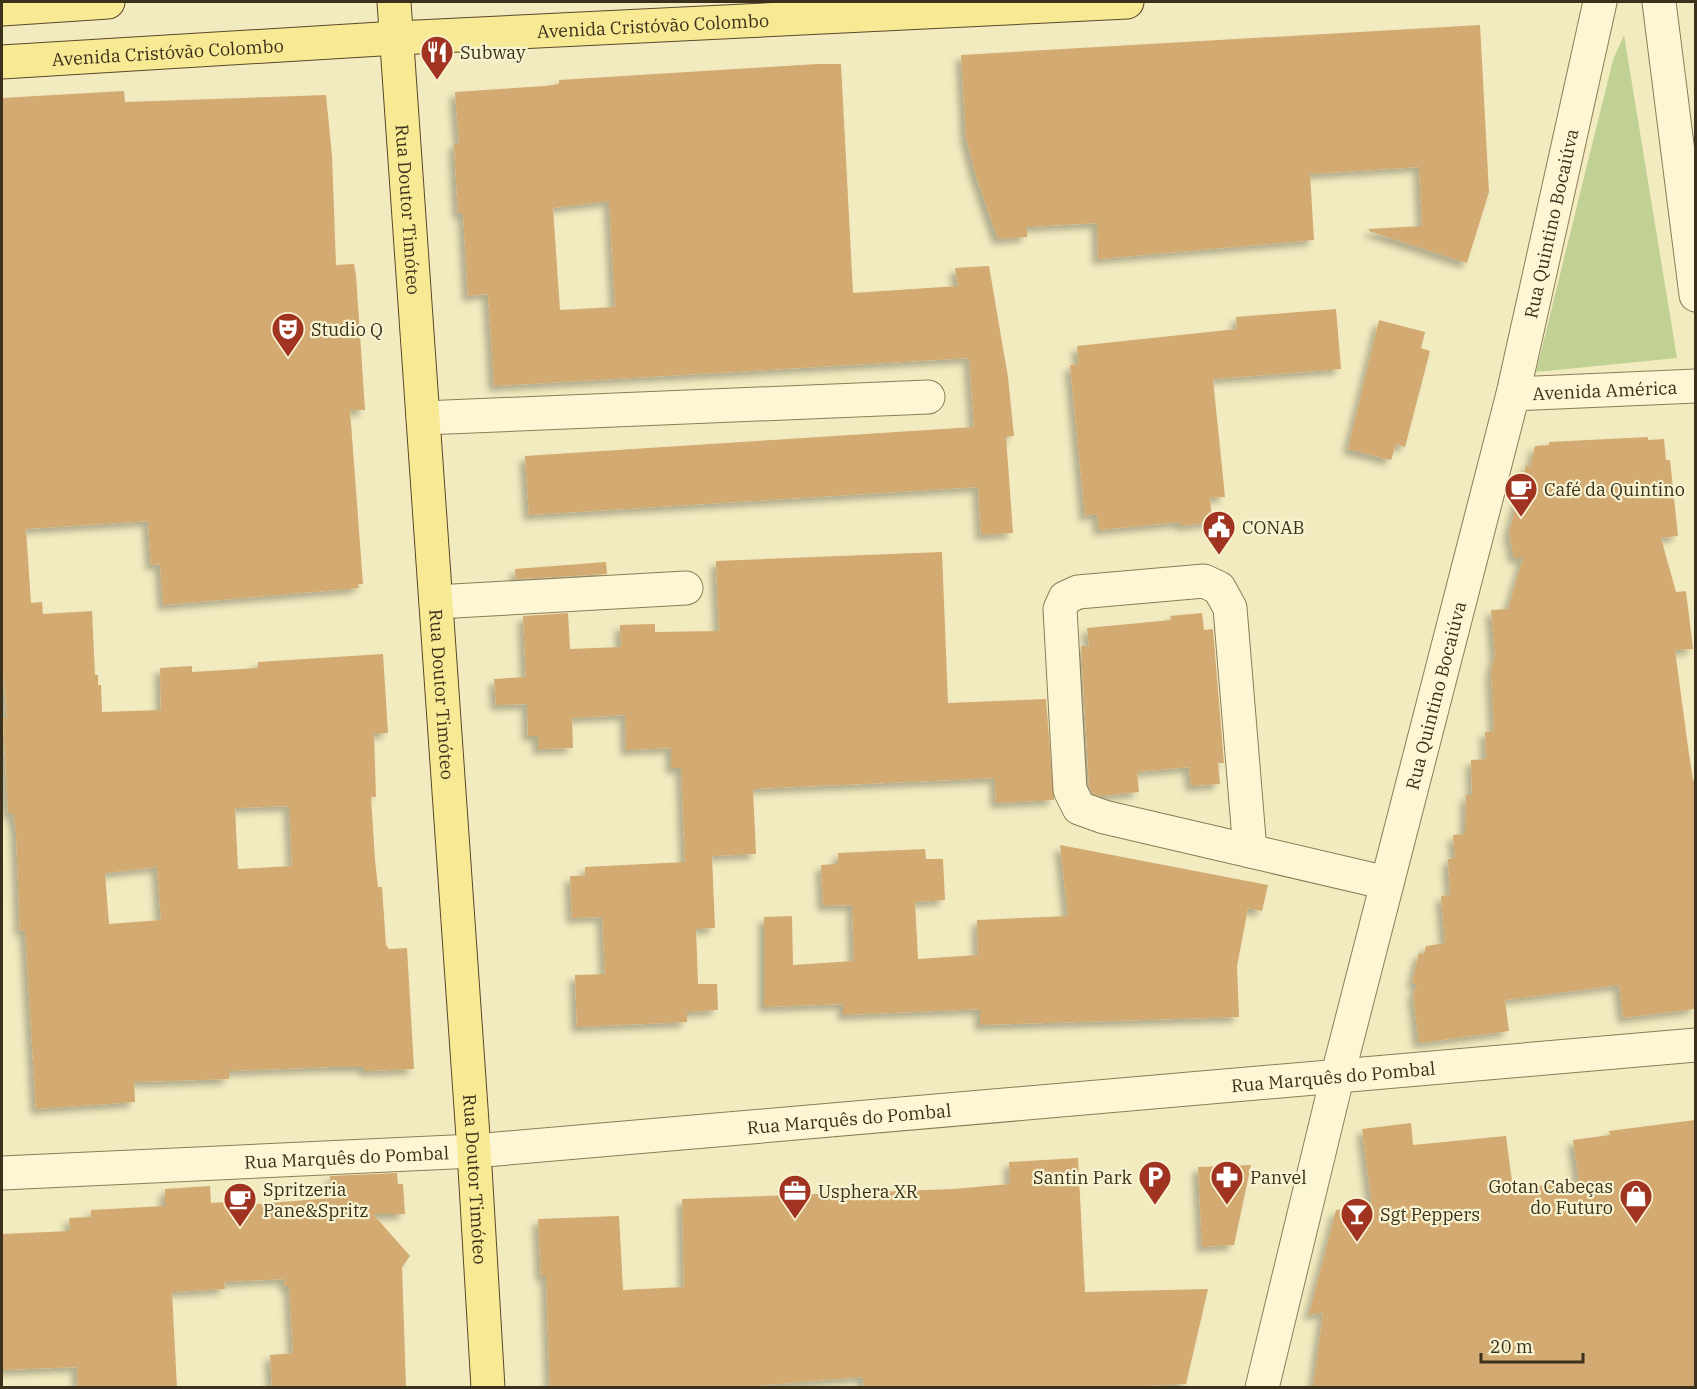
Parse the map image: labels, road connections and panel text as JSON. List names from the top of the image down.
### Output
{
  "streets": {
    "main road": ["Avenida Cristóvão Colombo", "Rua Doutor Timóteo"],
    "street": ["Rua Quintino Bocaiúva", "Avenida América", "Rua Marquês do Pombal"]
  },
  "crossings": [
    ["Avenida Cristóvão Colombo", "Rua Doutor Timóteo"],
    ["Rua Doutor Timóteo", "Rua Marquês do Pombal"],
    ["Rua Quintino Bocaiúva", "Avenida América"],
    ["Rua Quintino Bocaiúva", "Rua Marquês do Pombal"]
  ],
  "places": {
    "restaurant": ["Subway"],
    "theatre": ["Studio Q"],
    "cafe": ["Café da Quintino", "Spritzeria Pane&Spritz"],
    "public building": ["CONAB"],
    "parking": ["Santin Park"],
    "pharmacy": ["Panvel"],
    "office": ["Usphera XR"],
    "shop": ["Gotan Cabeças do Futuro"],
    "bar": ["Sgt Peppers"]
  },
  "scale_bar": "20 m"
}
